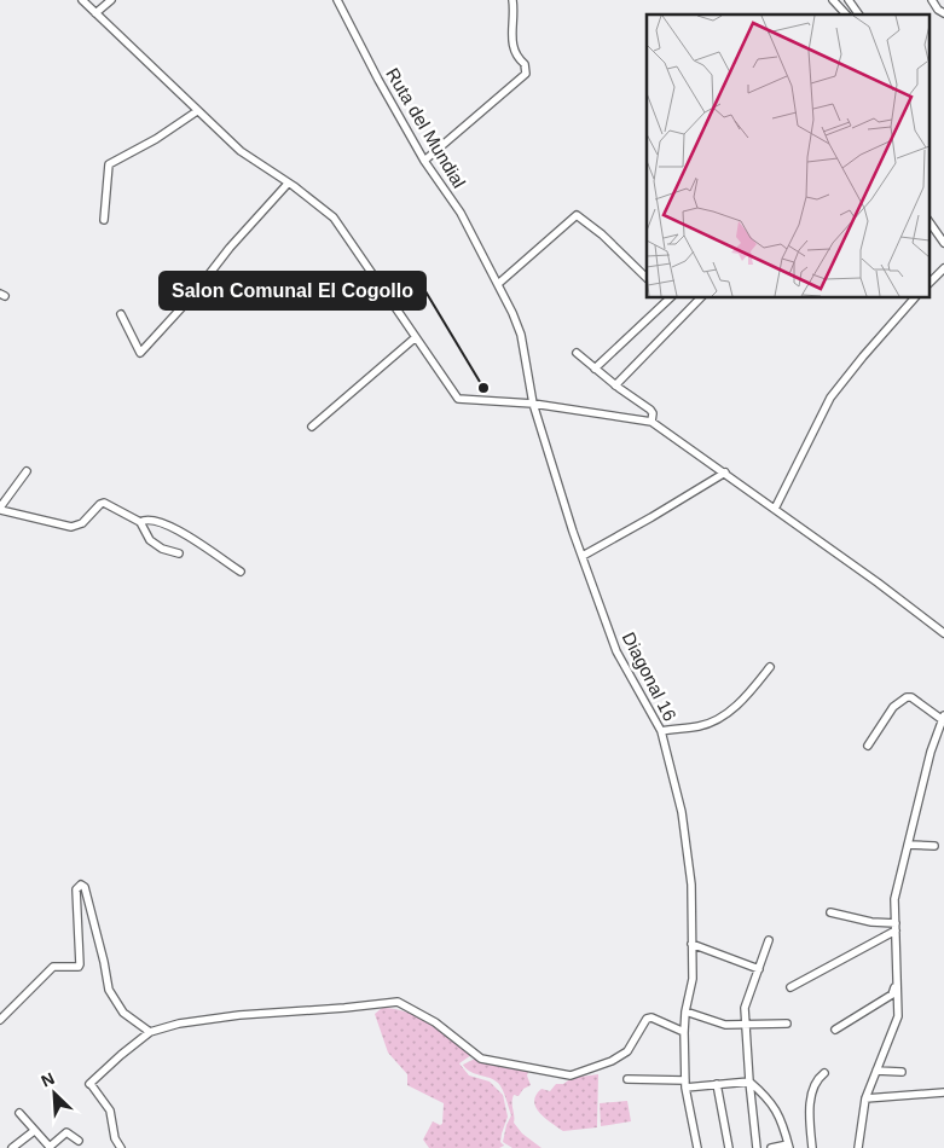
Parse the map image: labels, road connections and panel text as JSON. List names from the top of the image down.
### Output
{
  "streets": {
    "street": ["Ruta del Mundial", "Diagonal 16"]
  },
  "crossings": [
    ["Ruta del Mundial", "Diagonal 16"]
  ],
  "places": ["Salon Comunal El Cogollo"],
  "north": "top left"
}
